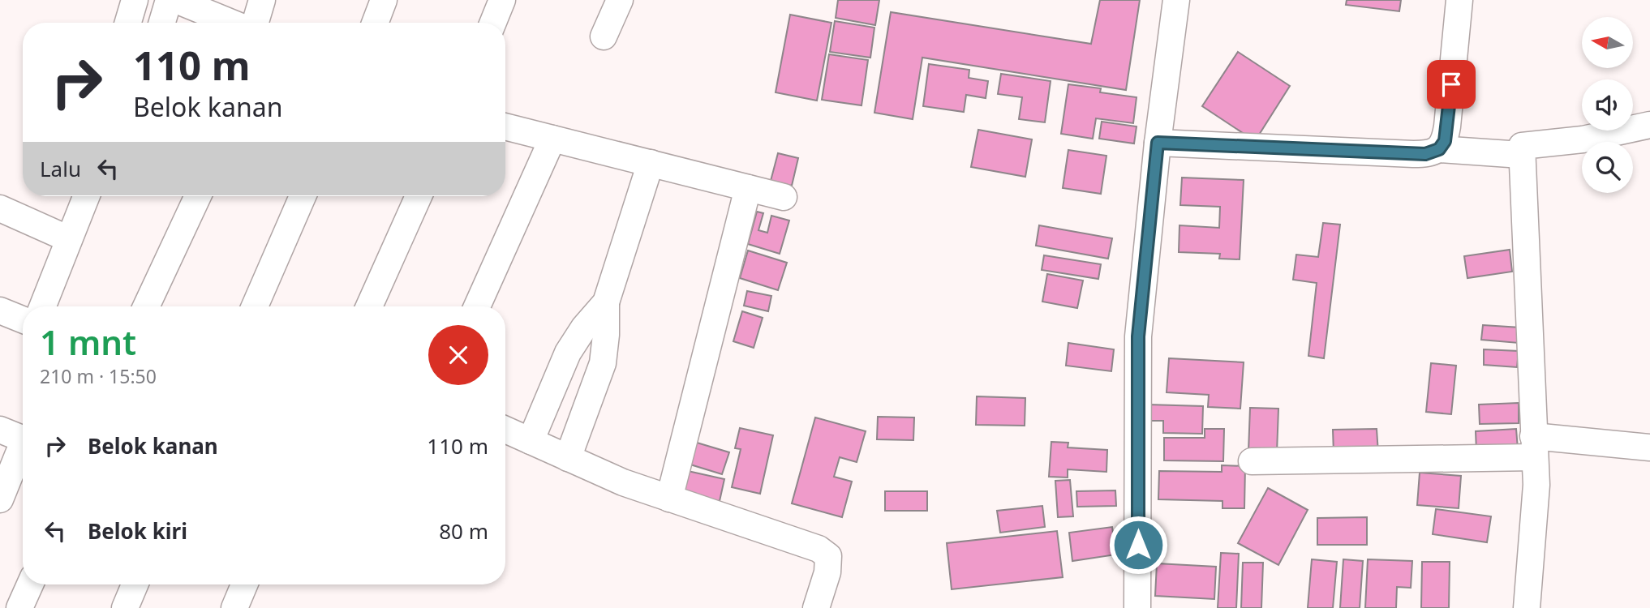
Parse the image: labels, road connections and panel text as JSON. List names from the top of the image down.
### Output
{
  "north": "left",
  "page": {
    "turn": ["110 m", "Belok kanan"],
    "then": "Lalu",
    "heading": ["1 mnt", "210 m · 15:50"],
    "list": [
      {
        "name": "Belok kanan",
        "value": "110 m"
      },
      {
        "name": "Belok kiri",
        "value": "80 m"
      }
    ]
  }
}
